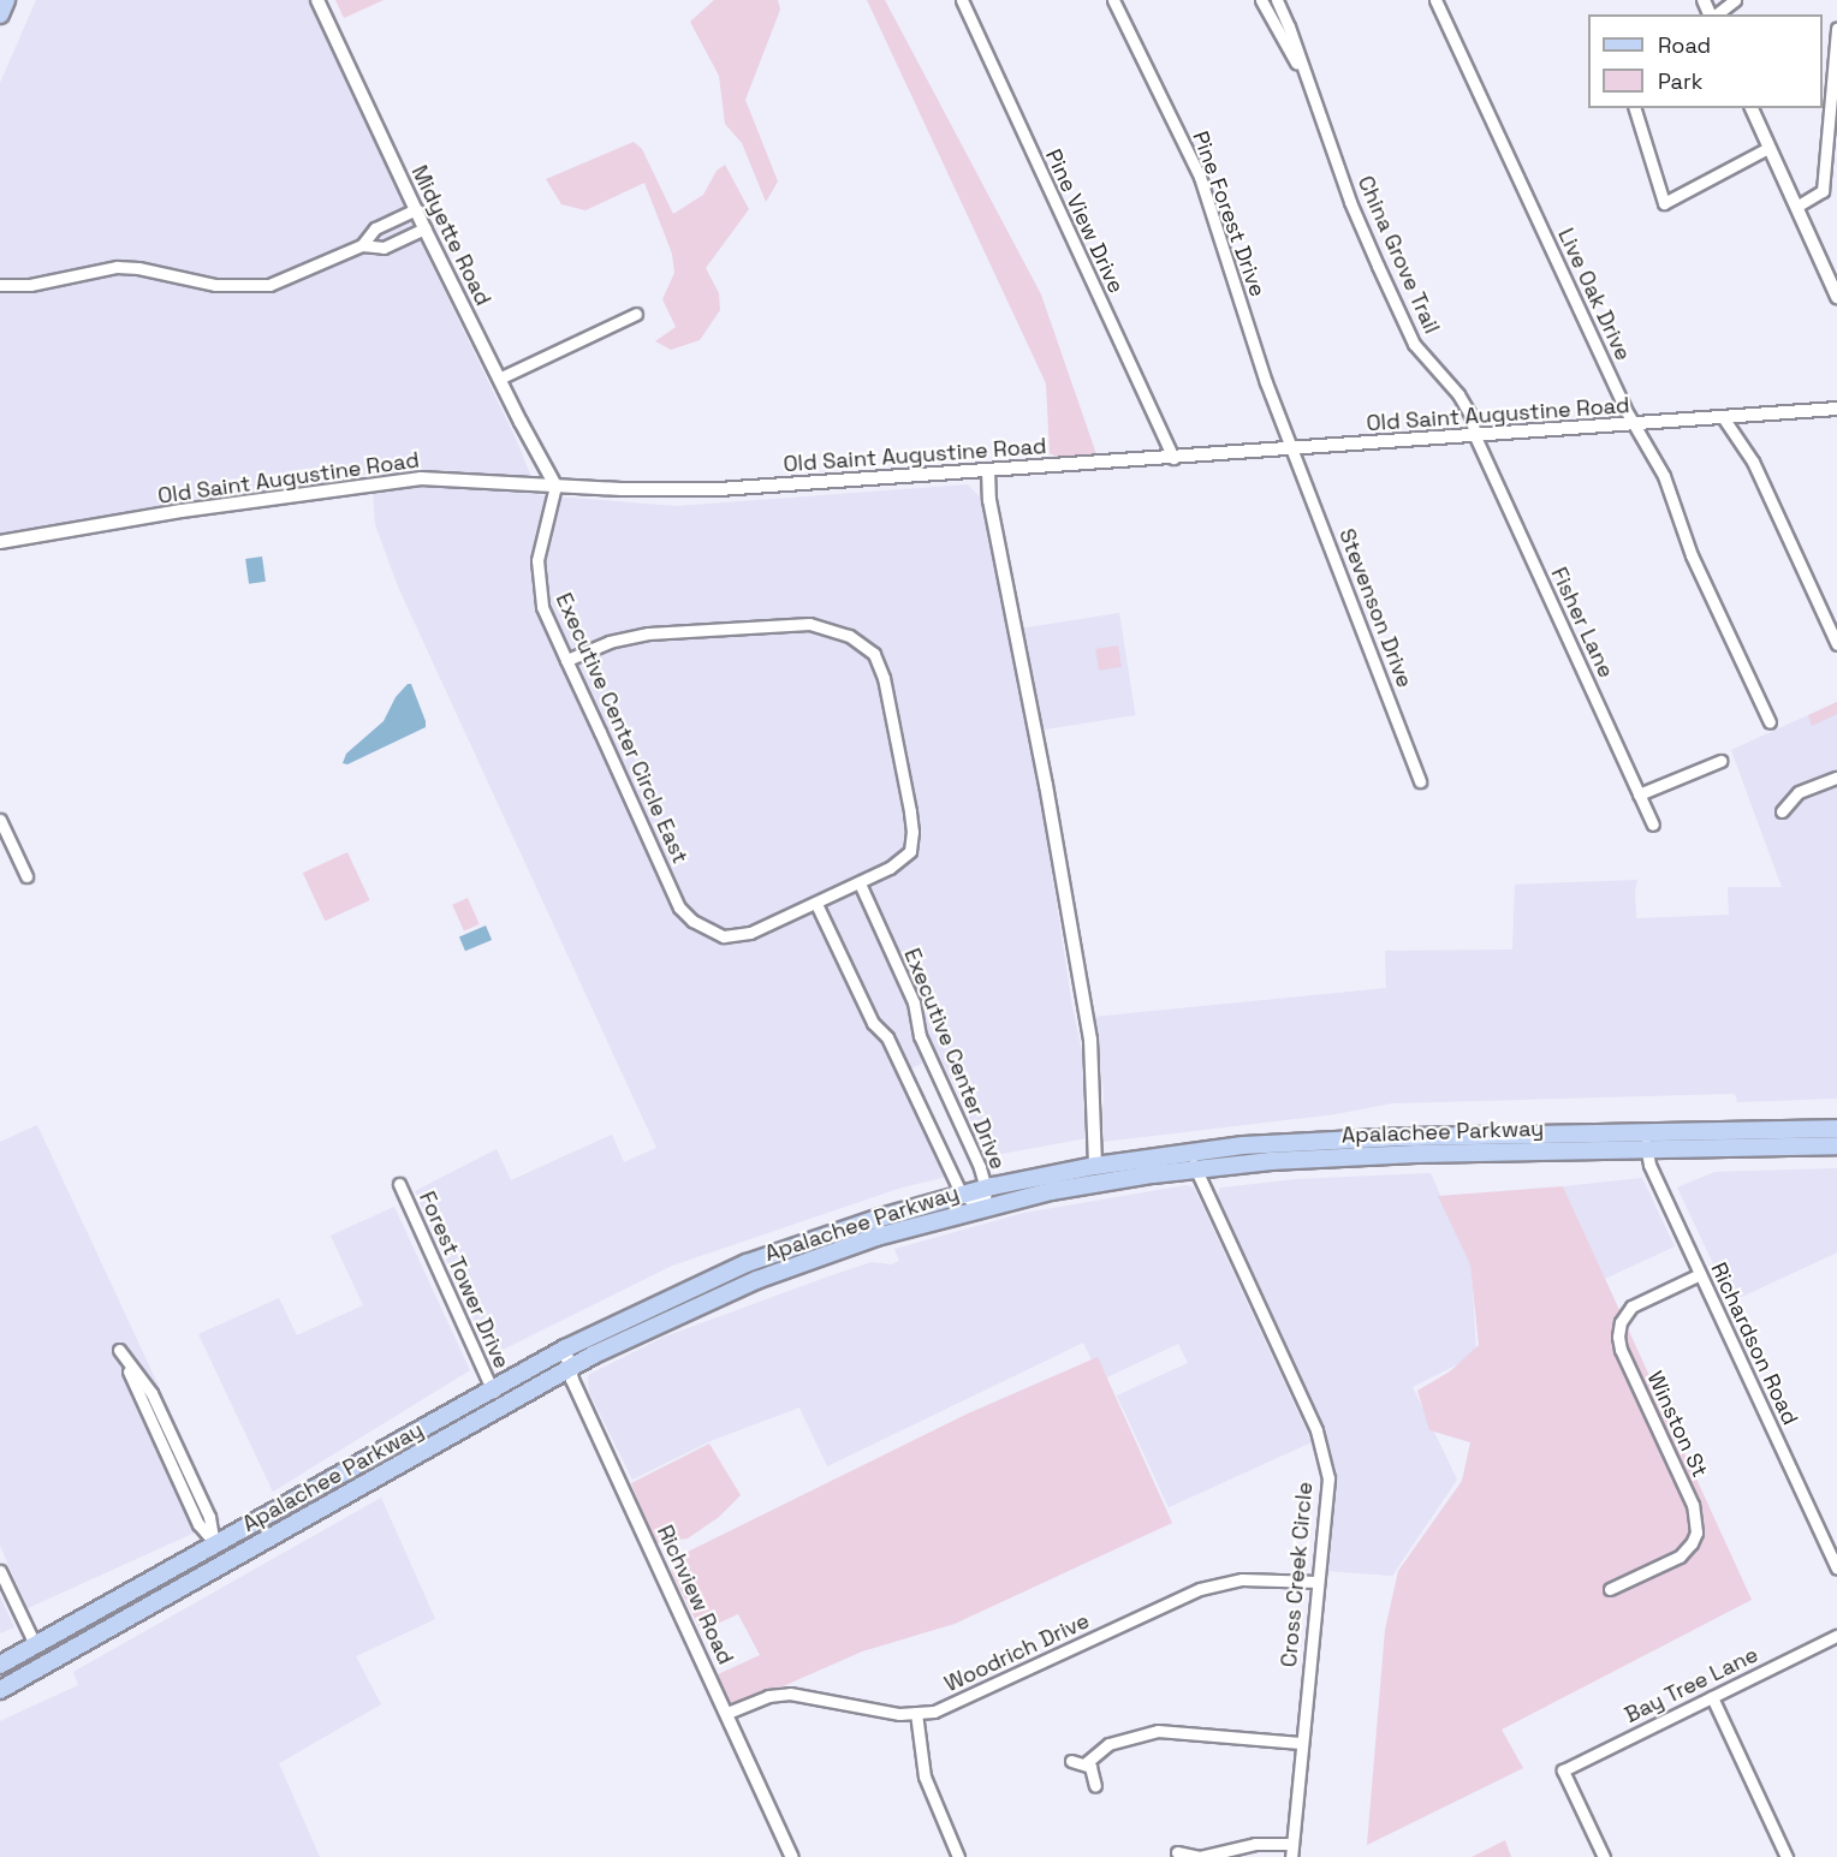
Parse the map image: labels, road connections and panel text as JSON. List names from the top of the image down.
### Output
{
  "streets": {
    "main road": ["Apalachee Parkway"],
    "street": [
      "Pine Forest Drive",
      "Pine View Drive",
      "Midyette Road",
      "China Grove Trail",
      "Live Oak Drive",
      "Old Saint Augustine Road",
      "Stevenson Drive",
      "Fisher Lane",
      "Executive Center Circle East",
      "Executive Center Drive",
      "Forest Tower Drive",
      "Richardson Road",
      "Winston St",
      "Cross Creek Circle",
      "Richview Road",
      "Woodrich Drive",
      "Bay Tree Lane"
    ]
  },
  "crossings": [
    ["Pine Forest Drive", "Old Saint Augustine Road"],
    ["Pine Forest Drive", "Stevenson Drive"],
    ["Pine View Drive", "Old Saint Augustine Road"],
    ["Midyette Road", "Old Saint Augustine Road"],
    ["Midyette Road", "Executive Center Circle East"],
    ["China Grove Trail", "Old Saint Augustine Road"],
    ["China Grove Trail", "Fisher Lane"],
    ["Live Oak Drive", "Old Saint Augustine Road"],
    ["Old Saint Augustine Road", "Stevenson Drive"],
    ["Old Saint Augustine Road", "Fisher Lane"],
    ["Old Saint Augustine Road", "Executive Center Circle East"],
    ["Executive Center Circle East", "Executive Center Drive"],
    ["Executive Center Drive", "Apalachee Parkway"],
    ["Apalachee Parkway", "Forest Tower Drive"],
    ["Apalachee Parkway", "Richardson Road"],
    ["Apalachee Parkway", "Cross Creek Circle"],
    ["Apalachee Parkway", "Richview Road"],
    ["Richardson Road", "Winston St"],
    ["Cross Creek Circle", "Woodrich Drive"],
    ["Richview Road", "Woodrich Drive"]
  ],
  "legend": ["Road", "Park"]
}
